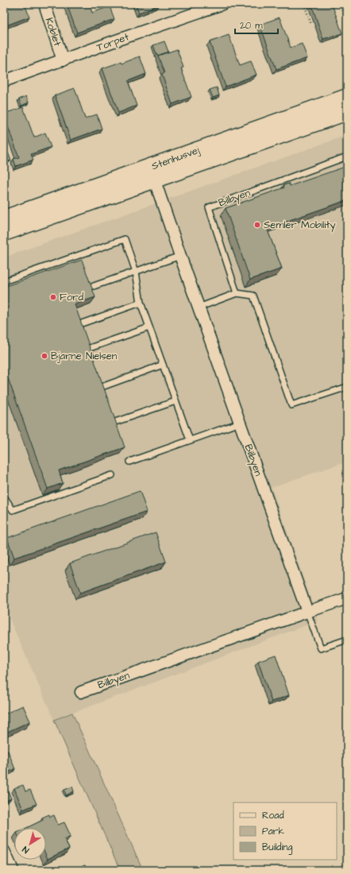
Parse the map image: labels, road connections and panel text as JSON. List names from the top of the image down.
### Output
{
  "streets": {
    "street": [
      "Koblet",
      "Torpet",
      "Stenhusvej",
      "Bilbyen"
    ]
  },
  "crossings": [
    ["Koblet", "Torpet"],
    ["Stenhusvej", "Bilbyen"]
  ],
  "places": ["Semler Mobility", "Ford", "Bjarne Nielsen"],
  "legend": ["Road", "Park", "Building"],
  "scale_bar": "20 m",
  "north": "bottom left"
}
